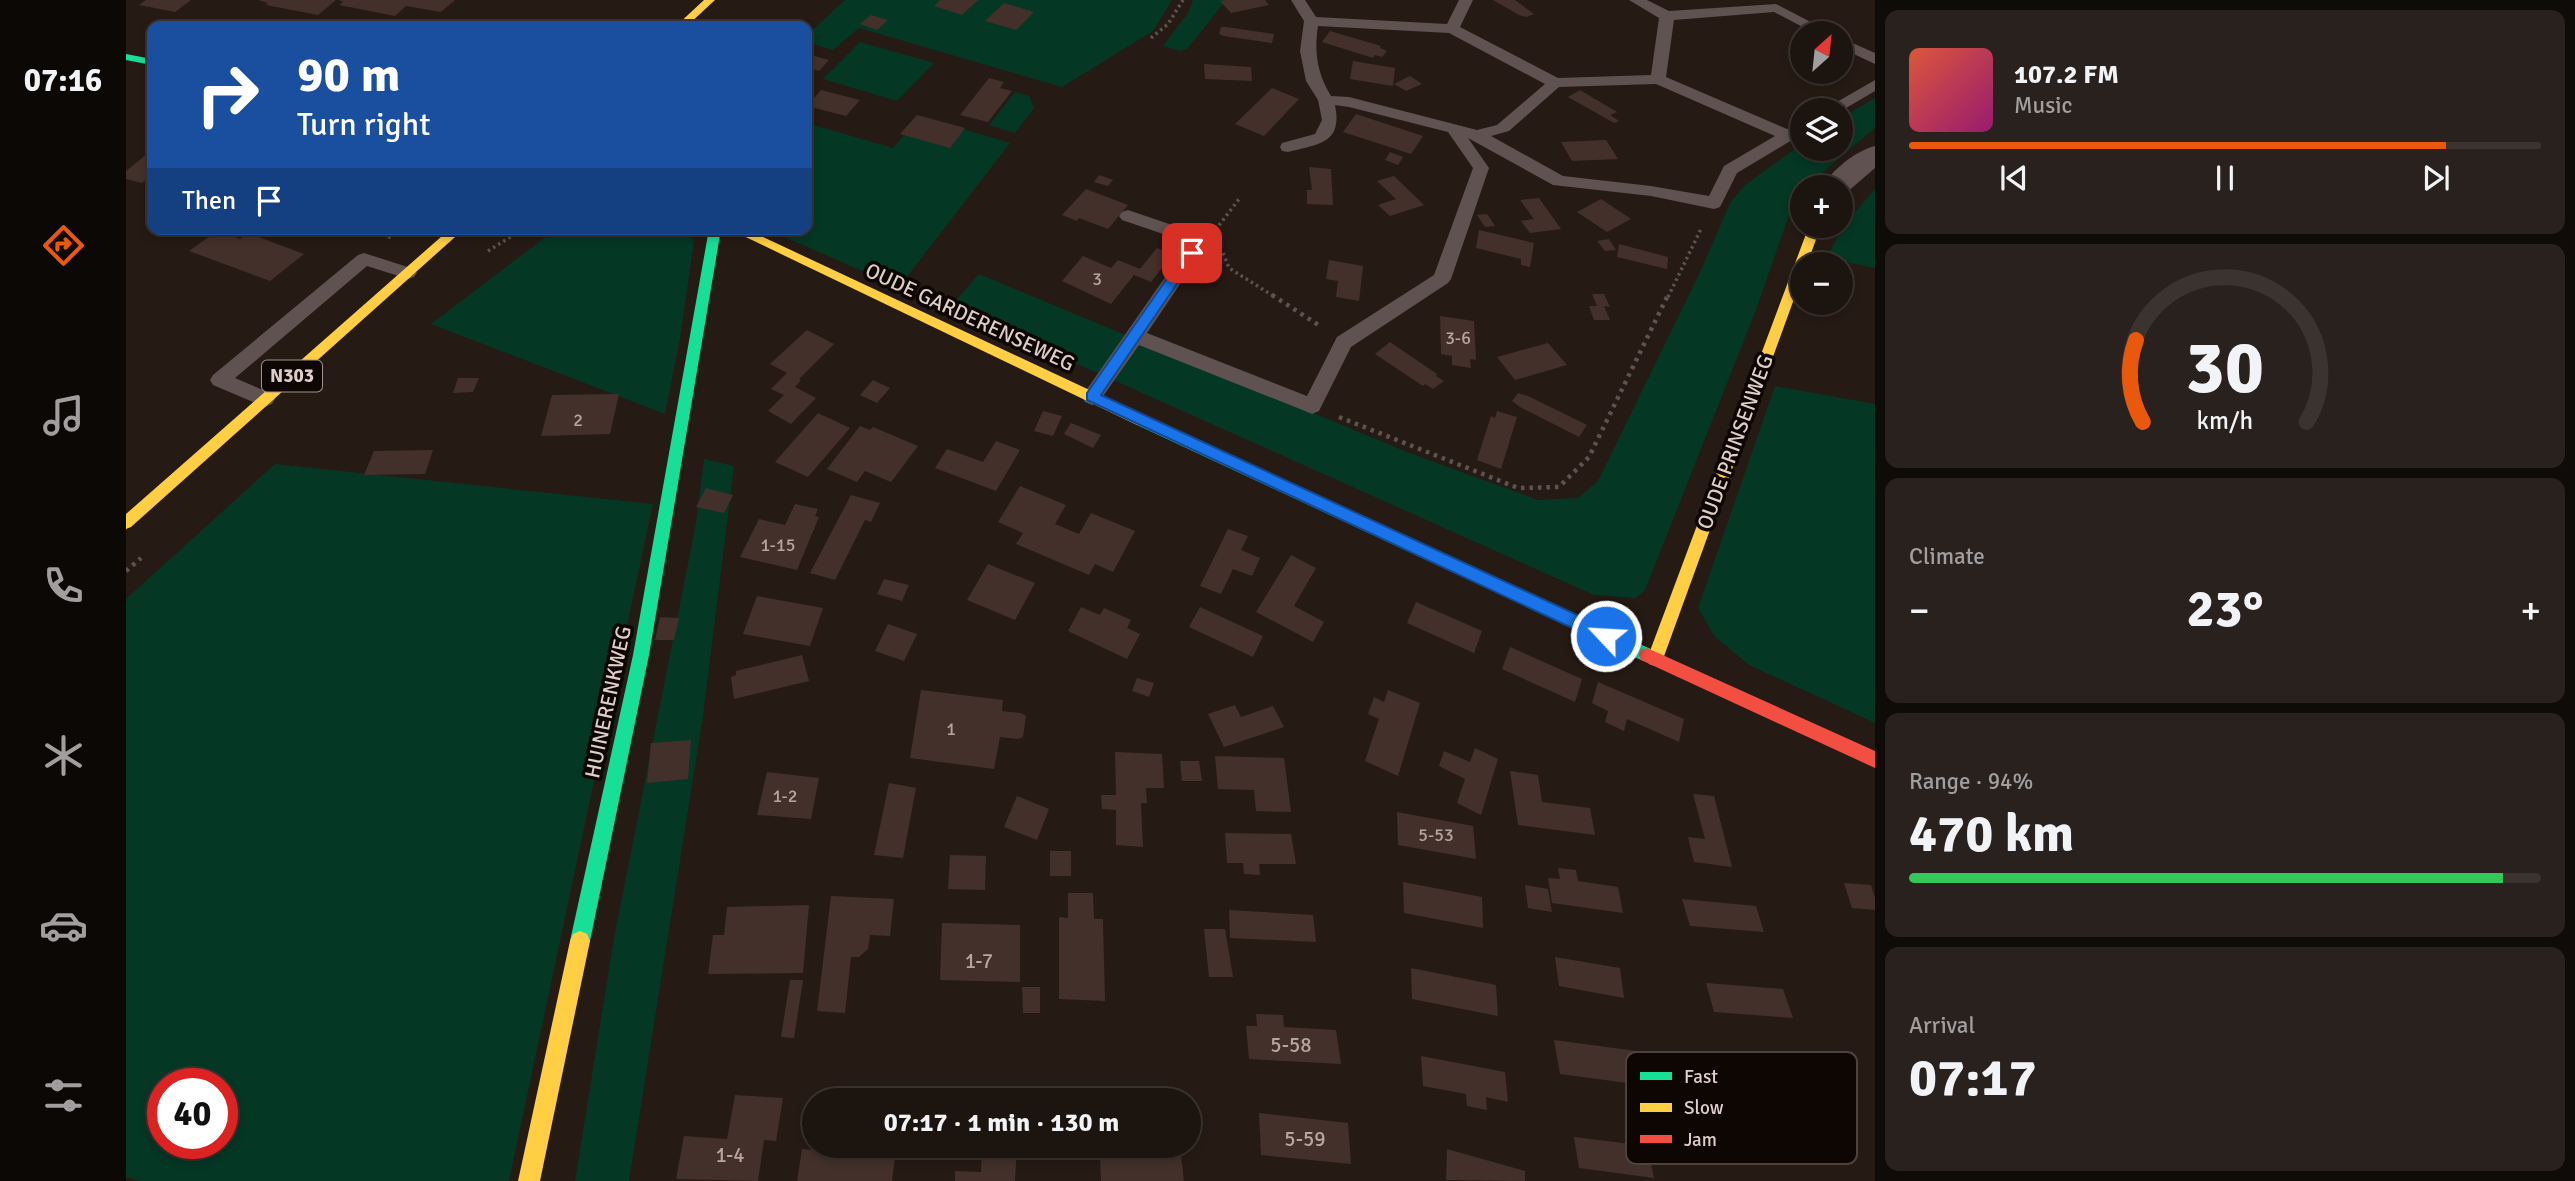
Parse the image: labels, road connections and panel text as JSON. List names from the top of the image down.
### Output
{
  "streets": {
    "street": [
      "OUDE GARDERENSEWEG",
      "N303",
      "OUDE PRINSENWEG",
      "HUINERENKWEG"
    ]
  },
  "crossings": [
    ["OUDE GARDERENSEWEG", "OUDE PRINSENWEG"]
  ],
  "house_numbers": [
    "3",
    "3-6",
    "2",
    "1-15",
    "1",
    "1-2",
    "5-53",
    "1-7",
    "5-58",
    "5-59",
    "1-4"
  ],
  "legend": ["Fast", "Slow", "Jam"],
  "north": "top right",
  "page": {
    "tabs": "07:16",
    "map_buttons": ["+", "−"],
    "turn": ["90 m", "Turn right"],
    "song": ["107.2 FM", "Music"],
    "then": "Then",
    "tile": [
      "Climate",
      ["Range · 94%", "470 km"],
      ["Arrival", "07:17"]
    ],
    "heat": ["−", "23°", "+"],
    "limit": "40",
    "trip": "07:17 · 1 min · 130 m",
    "gauge": ["30", "km/h"]
  }
}
